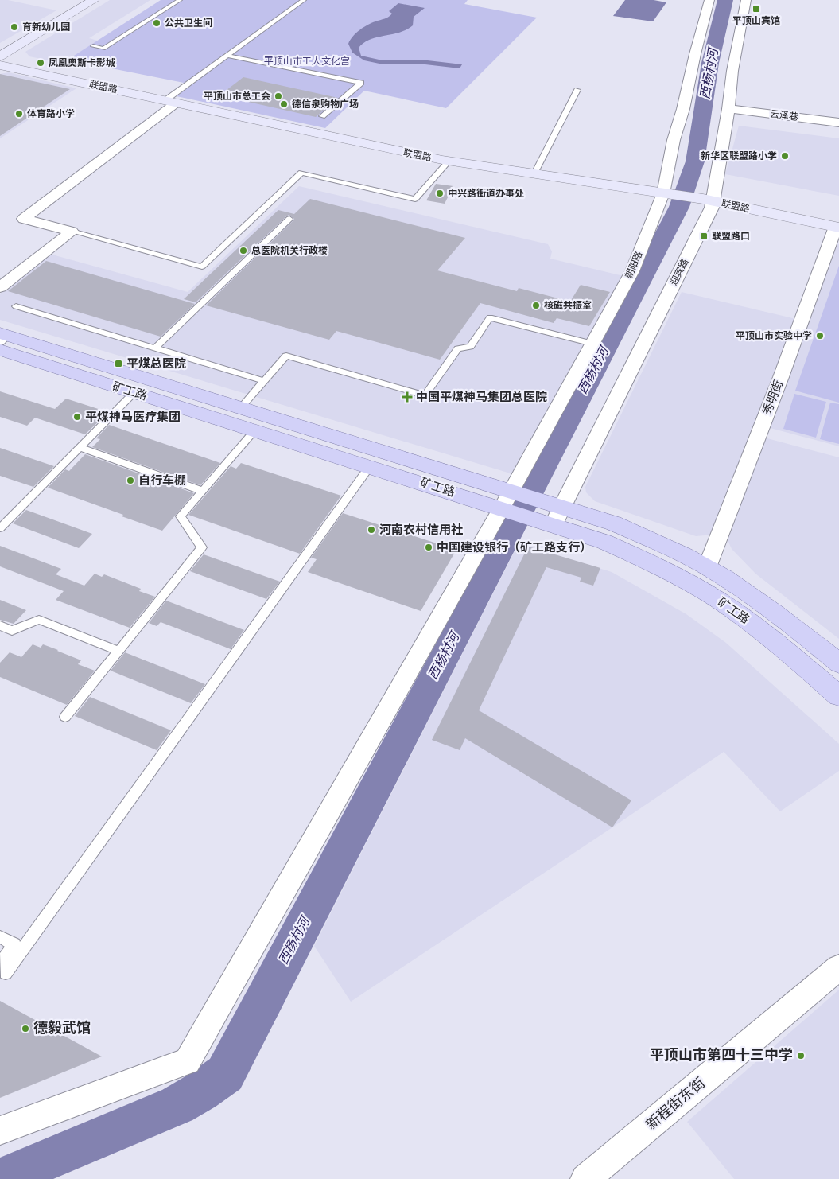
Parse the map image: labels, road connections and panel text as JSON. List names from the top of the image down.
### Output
{
  "streets": {
    "main road": ["矿工路"],
    "street": [
      "联盟路",
      "云泽巷",
      "朝阳路",
      "迎宾路",
      "秀明街",
      "新程街东街"
    ]
  },
  "crossings": [
    ["联盟路", "朝阳路"],
    ["联盟路", "迎宾路"],
    ["联盟路", "秀明街"],
    ["云泽巷", "迎宾路"],
    ["朝阳路", "矿工路"],
    ["迎宾路", "矿工路"],
    ["矿工路", "秀明街"]
  ],
  "water": ["西杨村河"],
  "parks": ["平顶山市工人文化宫"],
  "places": {
    "transit": ["平顶山宾馆", "联盟路口", "平煤总医院"],
    "other": [
      "公共卫生间",
      "育新幼儿园",
      "凤凰奥斯卡影城",
      "平顶山市总工会",
      "德信泉购物广场",
      "体育路小学",
      "新华区联盟路小学",
      "中兴路街道办事处",
      "总医院机关行政楼",
      "核磁共振室",
      "平顶山市实验中学",
      "平煤神马医疗集团",
      "自行车棚",
      "河南农村信用社",
      "中国建设银行（矿工路支行）",
      "德毅武馆",
      "平顶山市第四十三中学"
    ],
    "health": ["中国平煤神马集团总医院"]
  }
}
